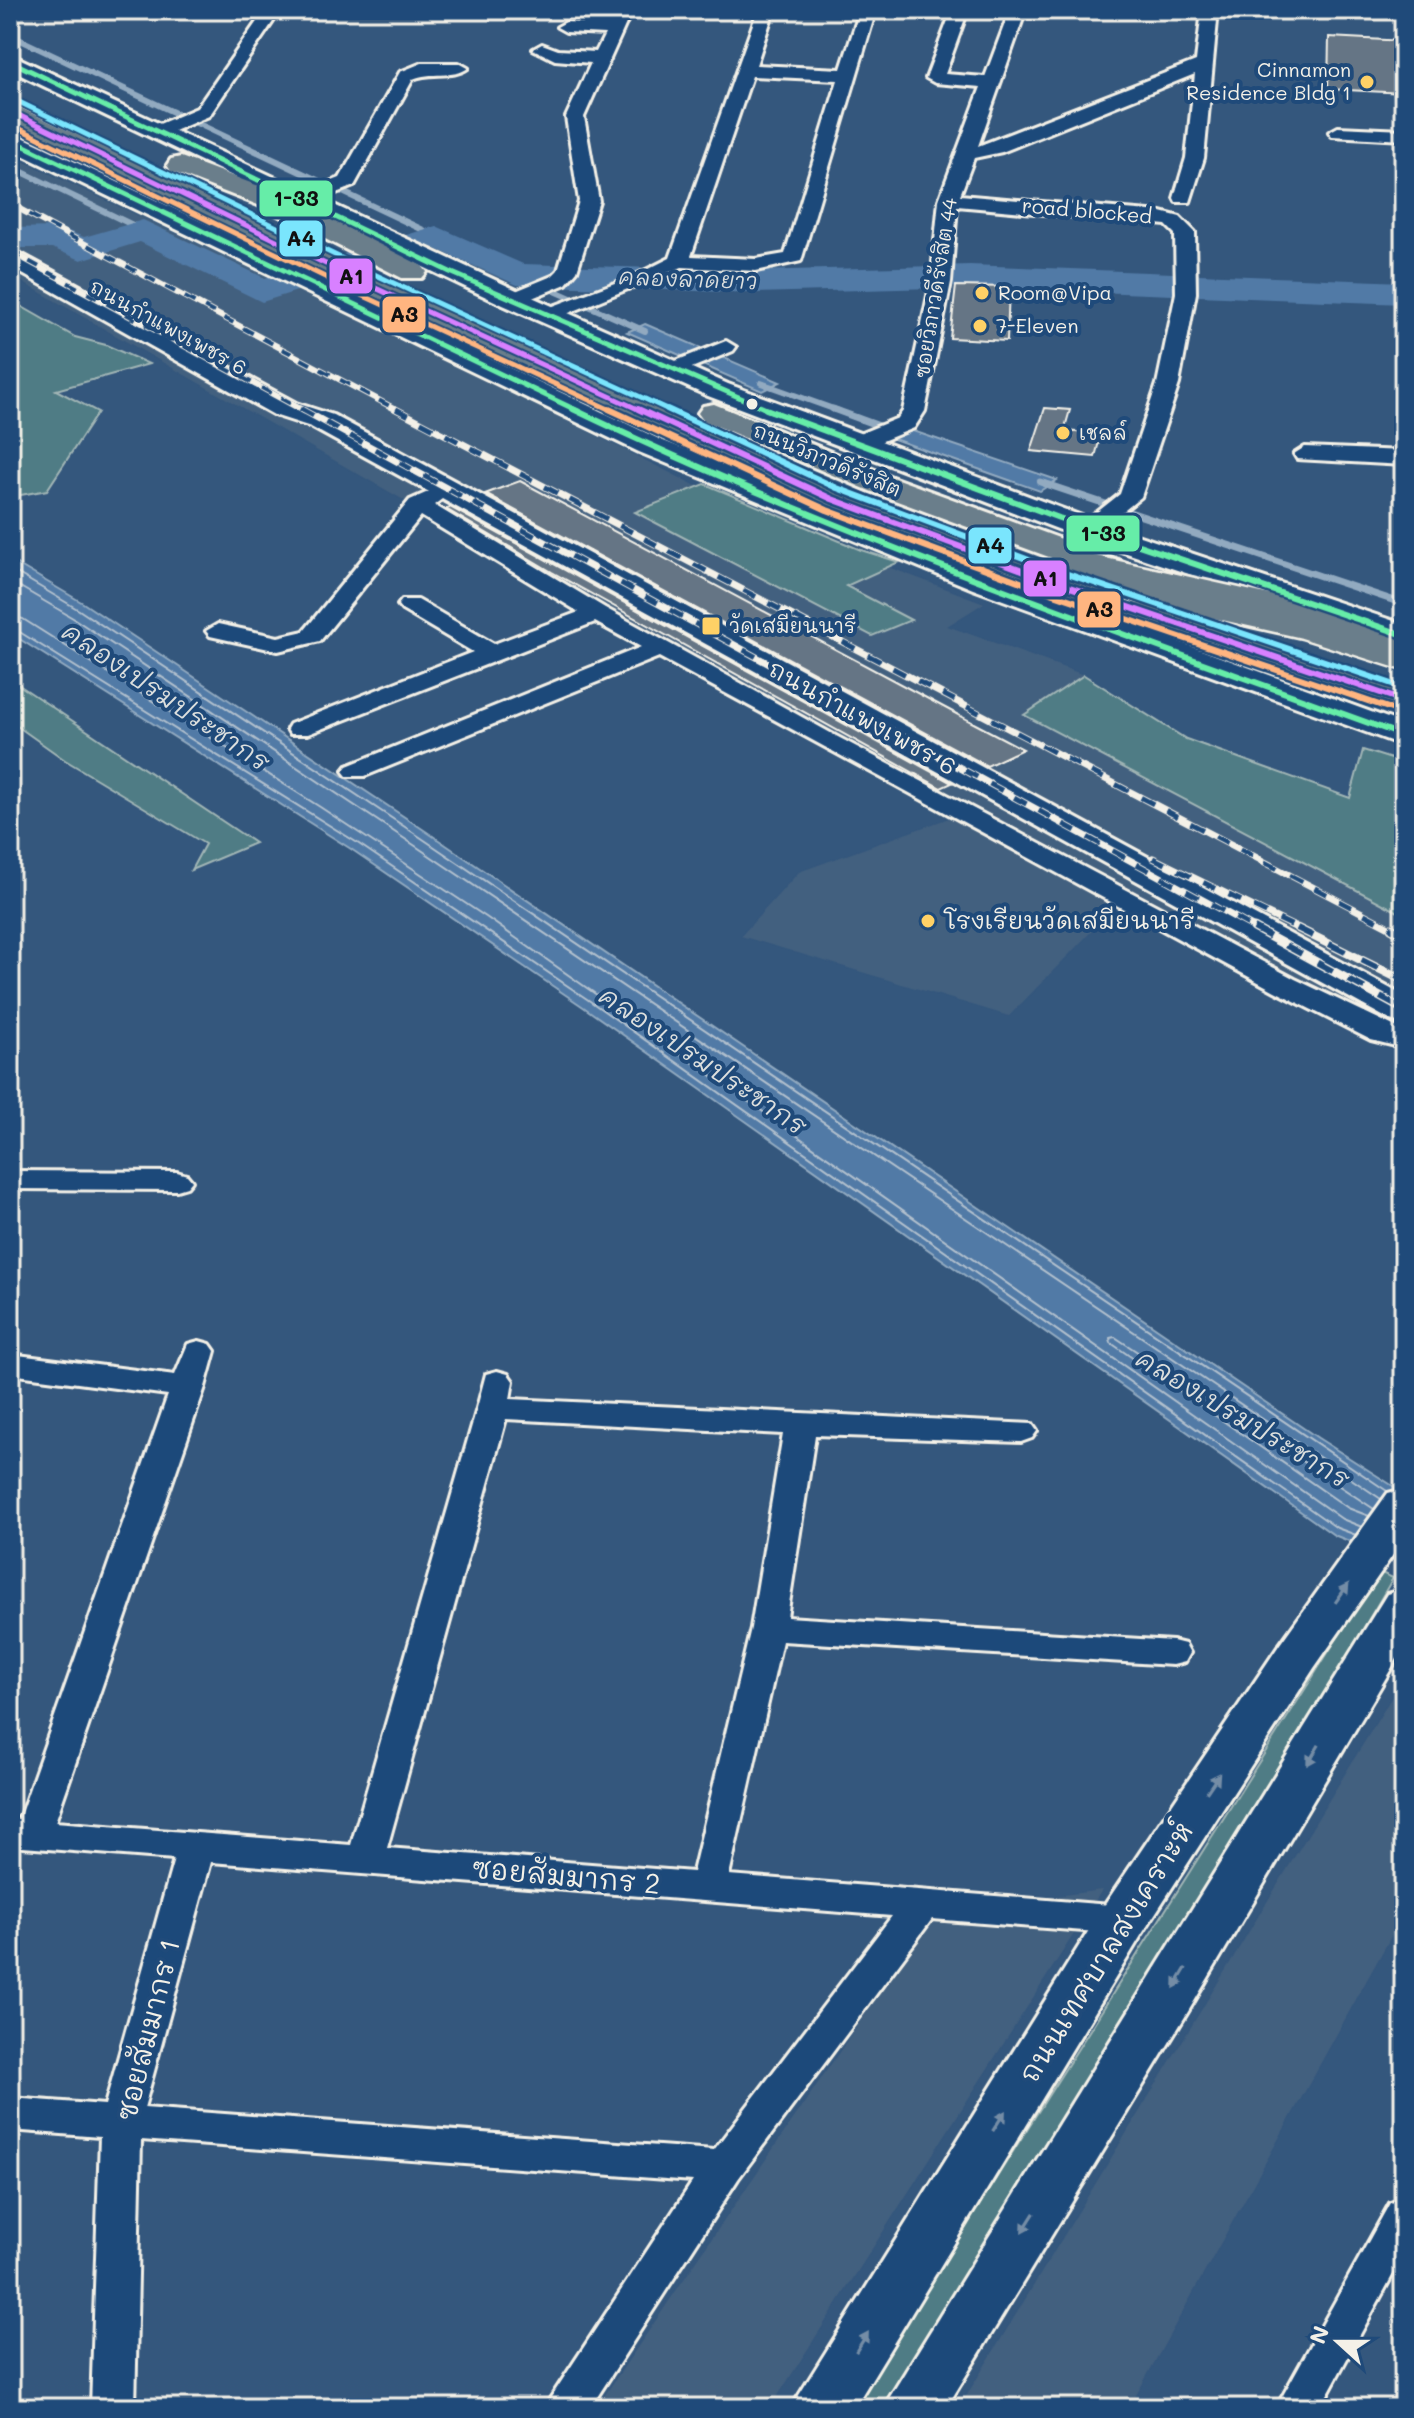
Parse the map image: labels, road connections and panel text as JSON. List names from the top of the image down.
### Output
{
  "streets": {
    "highway": ["ถนนวิภาวดีรังสิต"],
    "main road": ["ถนนกำแพงเพชร 6", "ถนนเทศบาลสงเคราะห์"],
    "street": [
      "road blocked",
      "ซอยวิภาวดีรังสิต 44",
      "ซอยสัมมากร 2",
      "ซอยสัมมากร 1"
    ]
  },
  "crossings": [
    ["road blocked", "ซอยวิภาวดีรังสิต 44"],
    ["road blocked", "ถนนวิภาวดีรังสิต"],
    ["ซอยวิภาวดีรังสิต 44", "ถนนวิภาวดีรังสิต"],
    ["ซอยสัมมากร 2", "ถนนเทศบาลสงเคราะห์"],
    ["ซอยสัมมากร 2", "ซอยสัมมากร 1"]
  ],
  "water": ["คลองลาดยาว", "คลองเปรมประชากร"],
  "places": {
    "other": [
      "Cinnamon Residence Bldg 1",
      "Room@Vipa",
      "7-Eleven",
      "เชลล์",
      "โรงเรียนวัดเสมียนนารี"
    ],
    "transit": ["วัดเสมียนนารี"]
  },
  "lines": [
    "transit line 1-33",
    "transit line A4",
    "transit line A1",
    "transit line A3"
  ],
  "north": "left"
}
